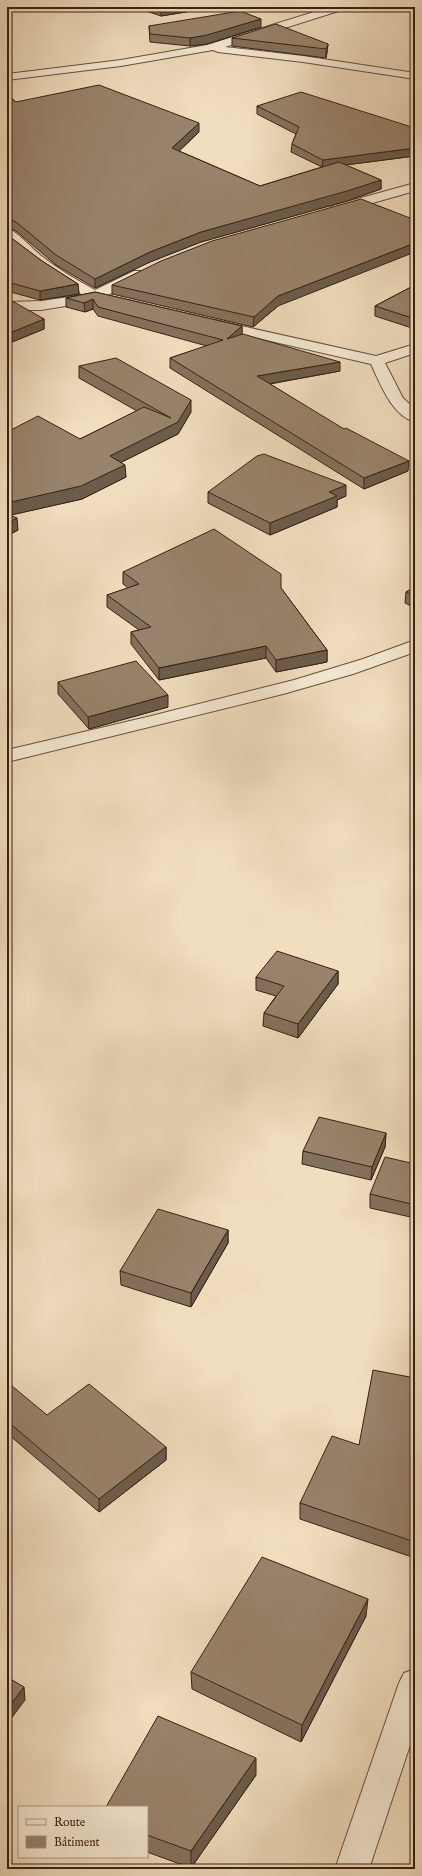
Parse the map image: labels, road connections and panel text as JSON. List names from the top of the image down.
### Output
{
  "legend": ["Route", "Bâtiment"]
}
